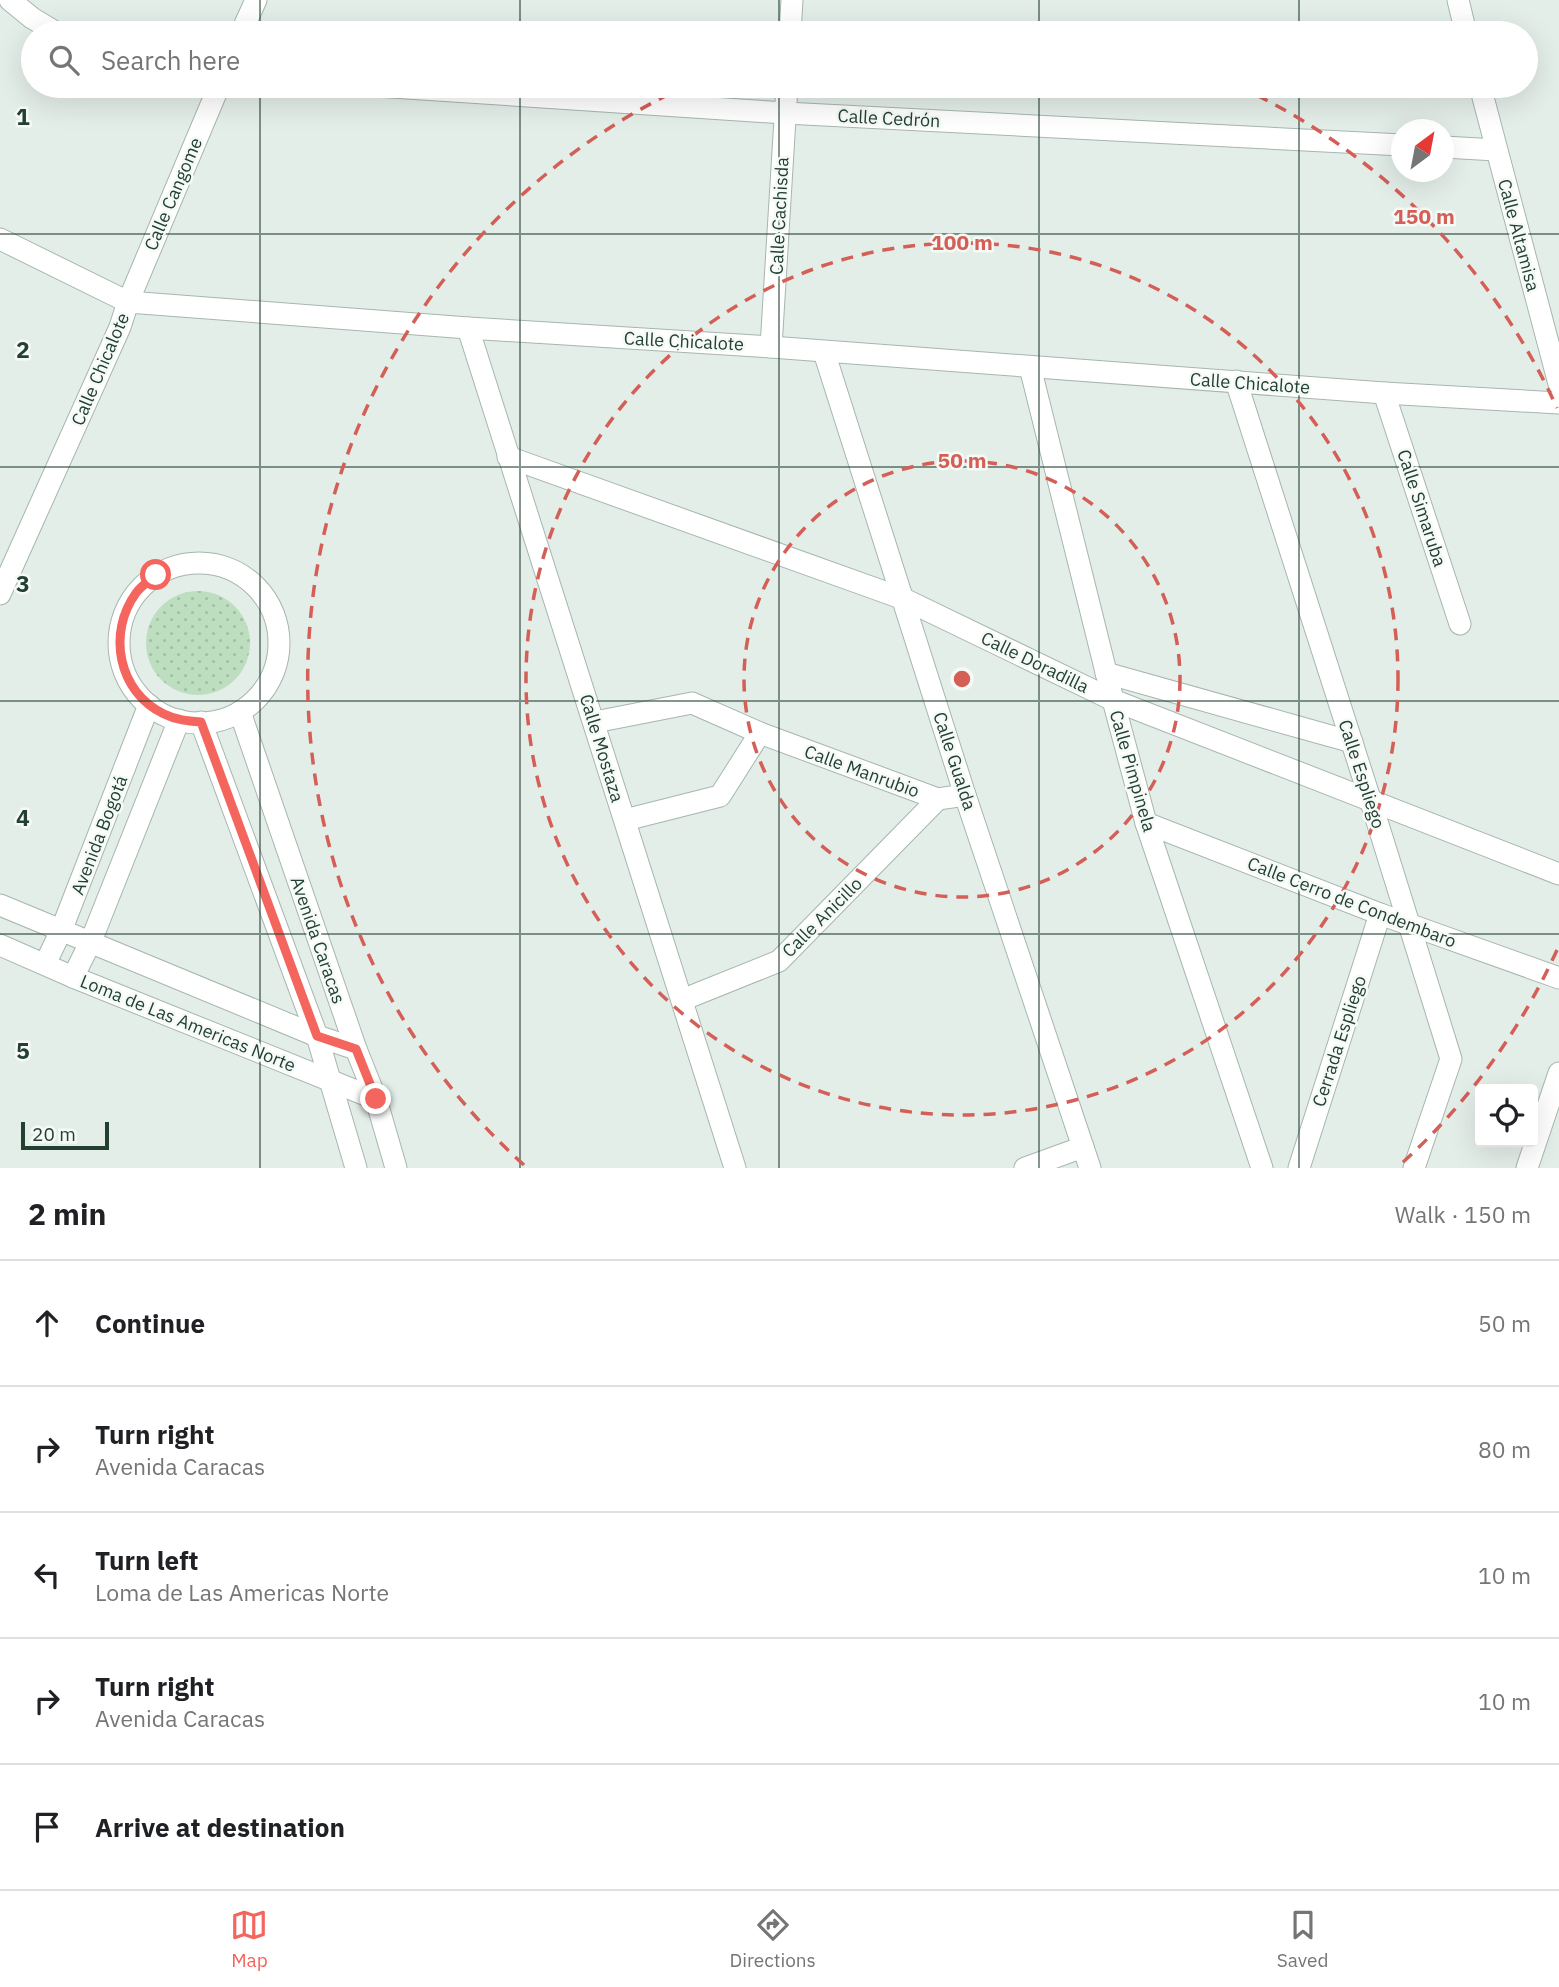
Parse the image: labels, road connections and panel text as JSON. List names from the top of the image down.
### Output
{
  "streets": {
    "street": [
      "Calle Cedrón",
      "Calle Cangome",
      "Calle Cachisda",
      "Calle Altamisa",
      "Calle Chicalote",
      "Calle Simaruba",
      "Calle Doradilla",
      "Calle Mostaza",
      "Calle Gualda",
      "Calle Manrubio",
      "Calle Pimpinela",
      "Calle Espliego",
      "Avenida Bogotá",
      "Calle Cerro de Condembaro",
      "Calle Anicillo",
      "Avenida Caracas",
      "Loma de Las Americas Norte",
      "Cerrada Espliego"
    ]
  },
  "crossings": [
    ["Calle Cedrón", "Calle Cachisda"],
    ["Calle Cangome", "Calle Chicalote"],
    ["Calle Cachisda", "Calle Chicalote"],
    ["Calle Chicalote", "Calle Simaruba"],
    ["Calle Chicalote", "Calle Mostaza"],
    ["Calle Chicalote", "Calle Gualda"],
    ["Calle Chicalote", "Calle Pimpinela"],
    ["Calle Chicalote", "Calle Espliego"],
    ["Calle Doradilla", "Calle Mostaza"],
    ["Calle Doradilla", "Calle Gualda"],
    ["Calle Doradilla", "Calle Pimpinela"],
    ["Calle Doradilla", "Calle Espliego"],
    ["Calle Mostaza", "Calle Manrubio"],
    ["Calle Mostaza", "Calle Anicillo"],
    ["Calle Gualda", "Calle Manrubio"],
    ["Calle Manrubio", "Calle Anicillo"],
    ["Calle Pimpinela", "Calle Cerro de Condembaro"],
    ["Calle Espliego", "Calle Cerro de Condembaro"],
    ["Avenida Bogotá", "Avenida Caracas"],
    ["Avenida Bogotá", "Loma de Las Americas Norte"],
    ["Calle Cerro de Condembaro", "Cerrada Espliego"],
    ["Avenida Caracas", "Loma de Las Americas Norte"]
  ],
  "scale_bar": "20 m",
  "north": "top right",
  "page": {
    "search": "Search here",
    "scale": "20 m",
    "heading": ["2 min", "Walk · 150 m"],
    "list": [
      ["Continue", "50 m"],
      ["Turn right", "Avenida Caracas", "80 m"],
      ["Turn left", "Loma de Las Americas Norte", "10 m"],
      ["Turn right", "Avenida Caracas", "10 m"],
      "Arrive at destination"
    ],
    "nav": ["Map", "Directions", "Saved"]
  },
  "grid": {
    "rows": [
      "1",
      "2",
      "3",
      "4",
      "5"
    ]
  },
  "rings": ["150 m", "100 m", "50 m"]
}
